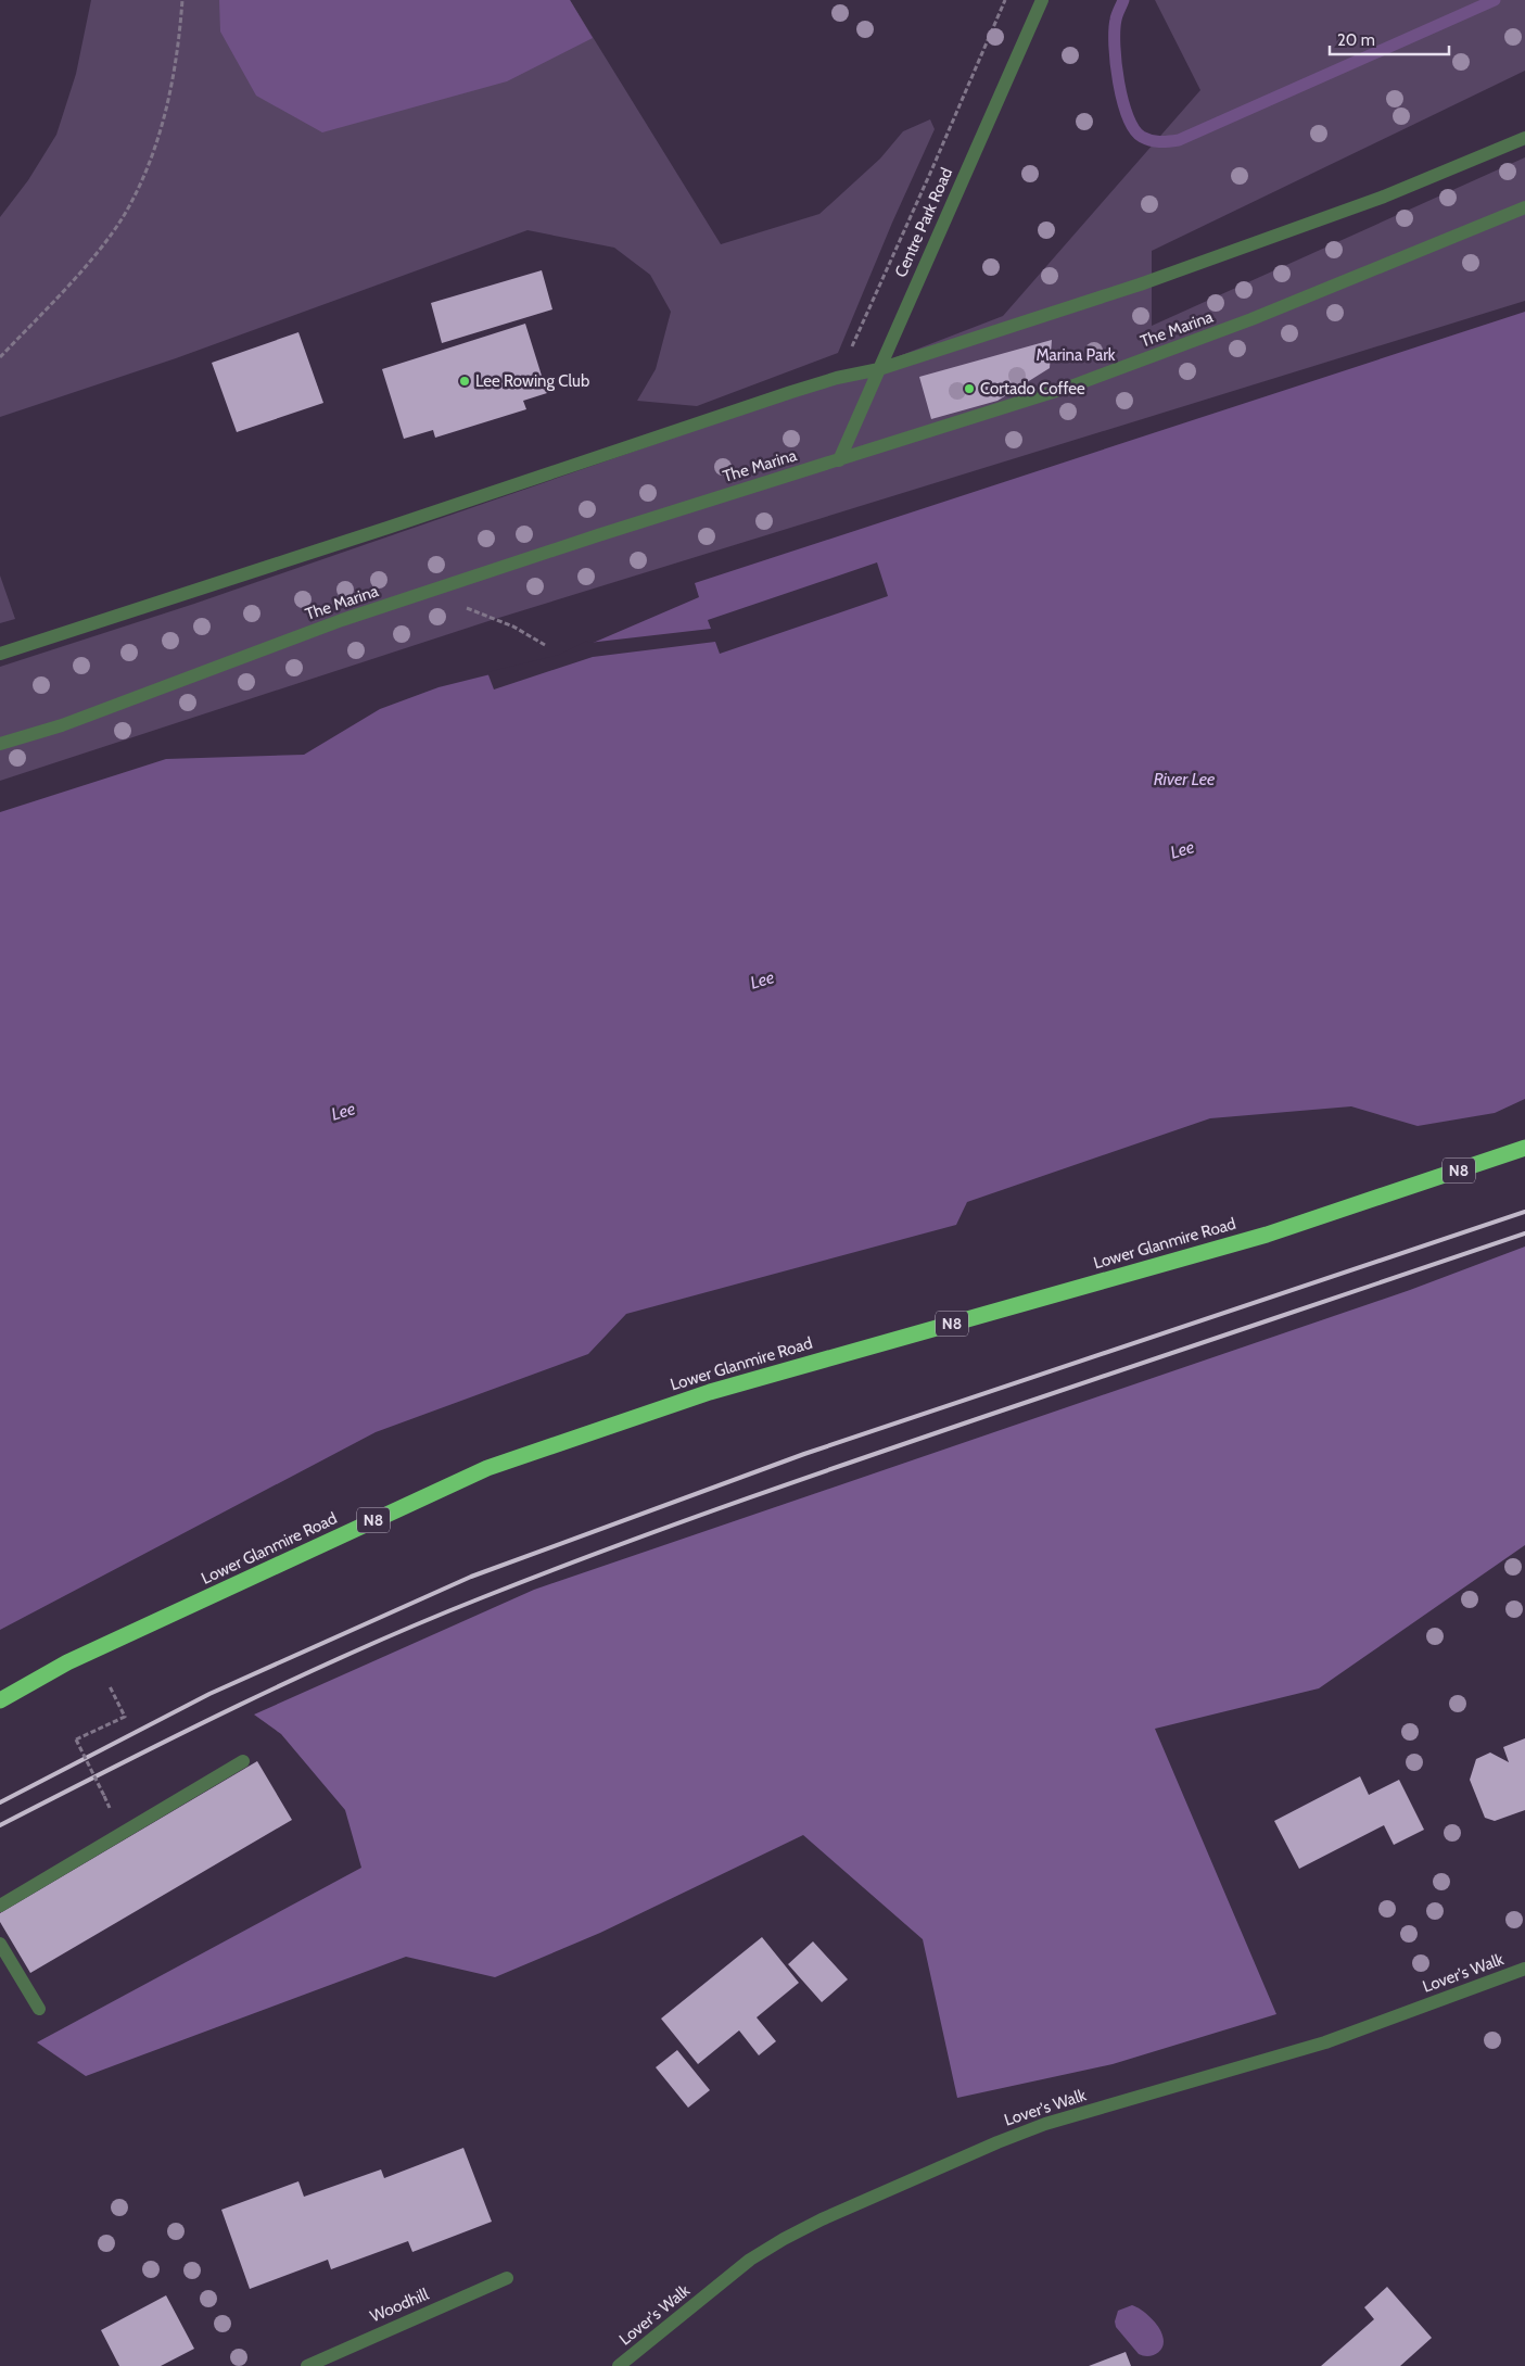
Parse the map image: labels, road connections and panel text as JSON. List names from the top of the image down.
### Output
{
  "streets": {
    "highway": ["N8", "Lower Glanmire Road"],
    "street": [
      "Centre Park Road",
      "The Marina",
      "Lover's Walk",
      "Woodhill"
    ]
  },
  "crossings": [
    ["Centre Park Road", "The Marina"]
  ],
  "water": ["River Lee", "Lee"],
  "parks": ["Marina Park"],
  "places": ["Lee Rowing Club", "Cortado Coffee"],
  "scale_bar": "20 m"
}
